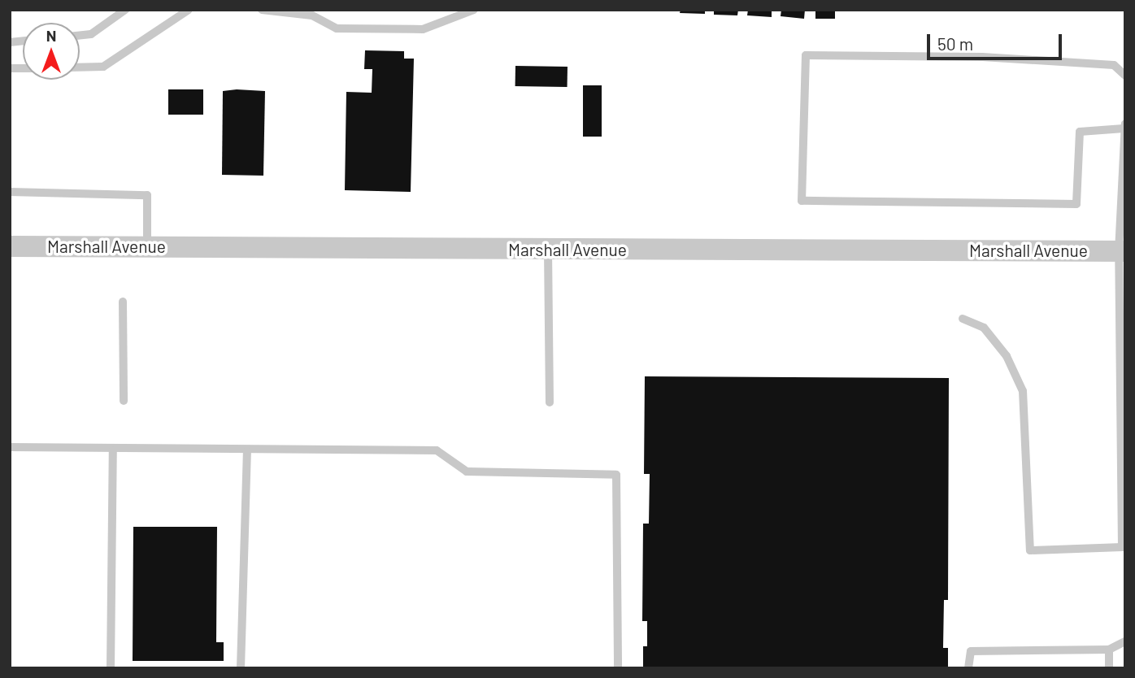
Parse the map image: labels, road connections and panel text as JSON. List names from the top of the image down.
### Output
{
  "streets": {
    "street": ["Marshall Avenue"]
  },
  "scale_bar": "50 m",
  "north": "top"
}
